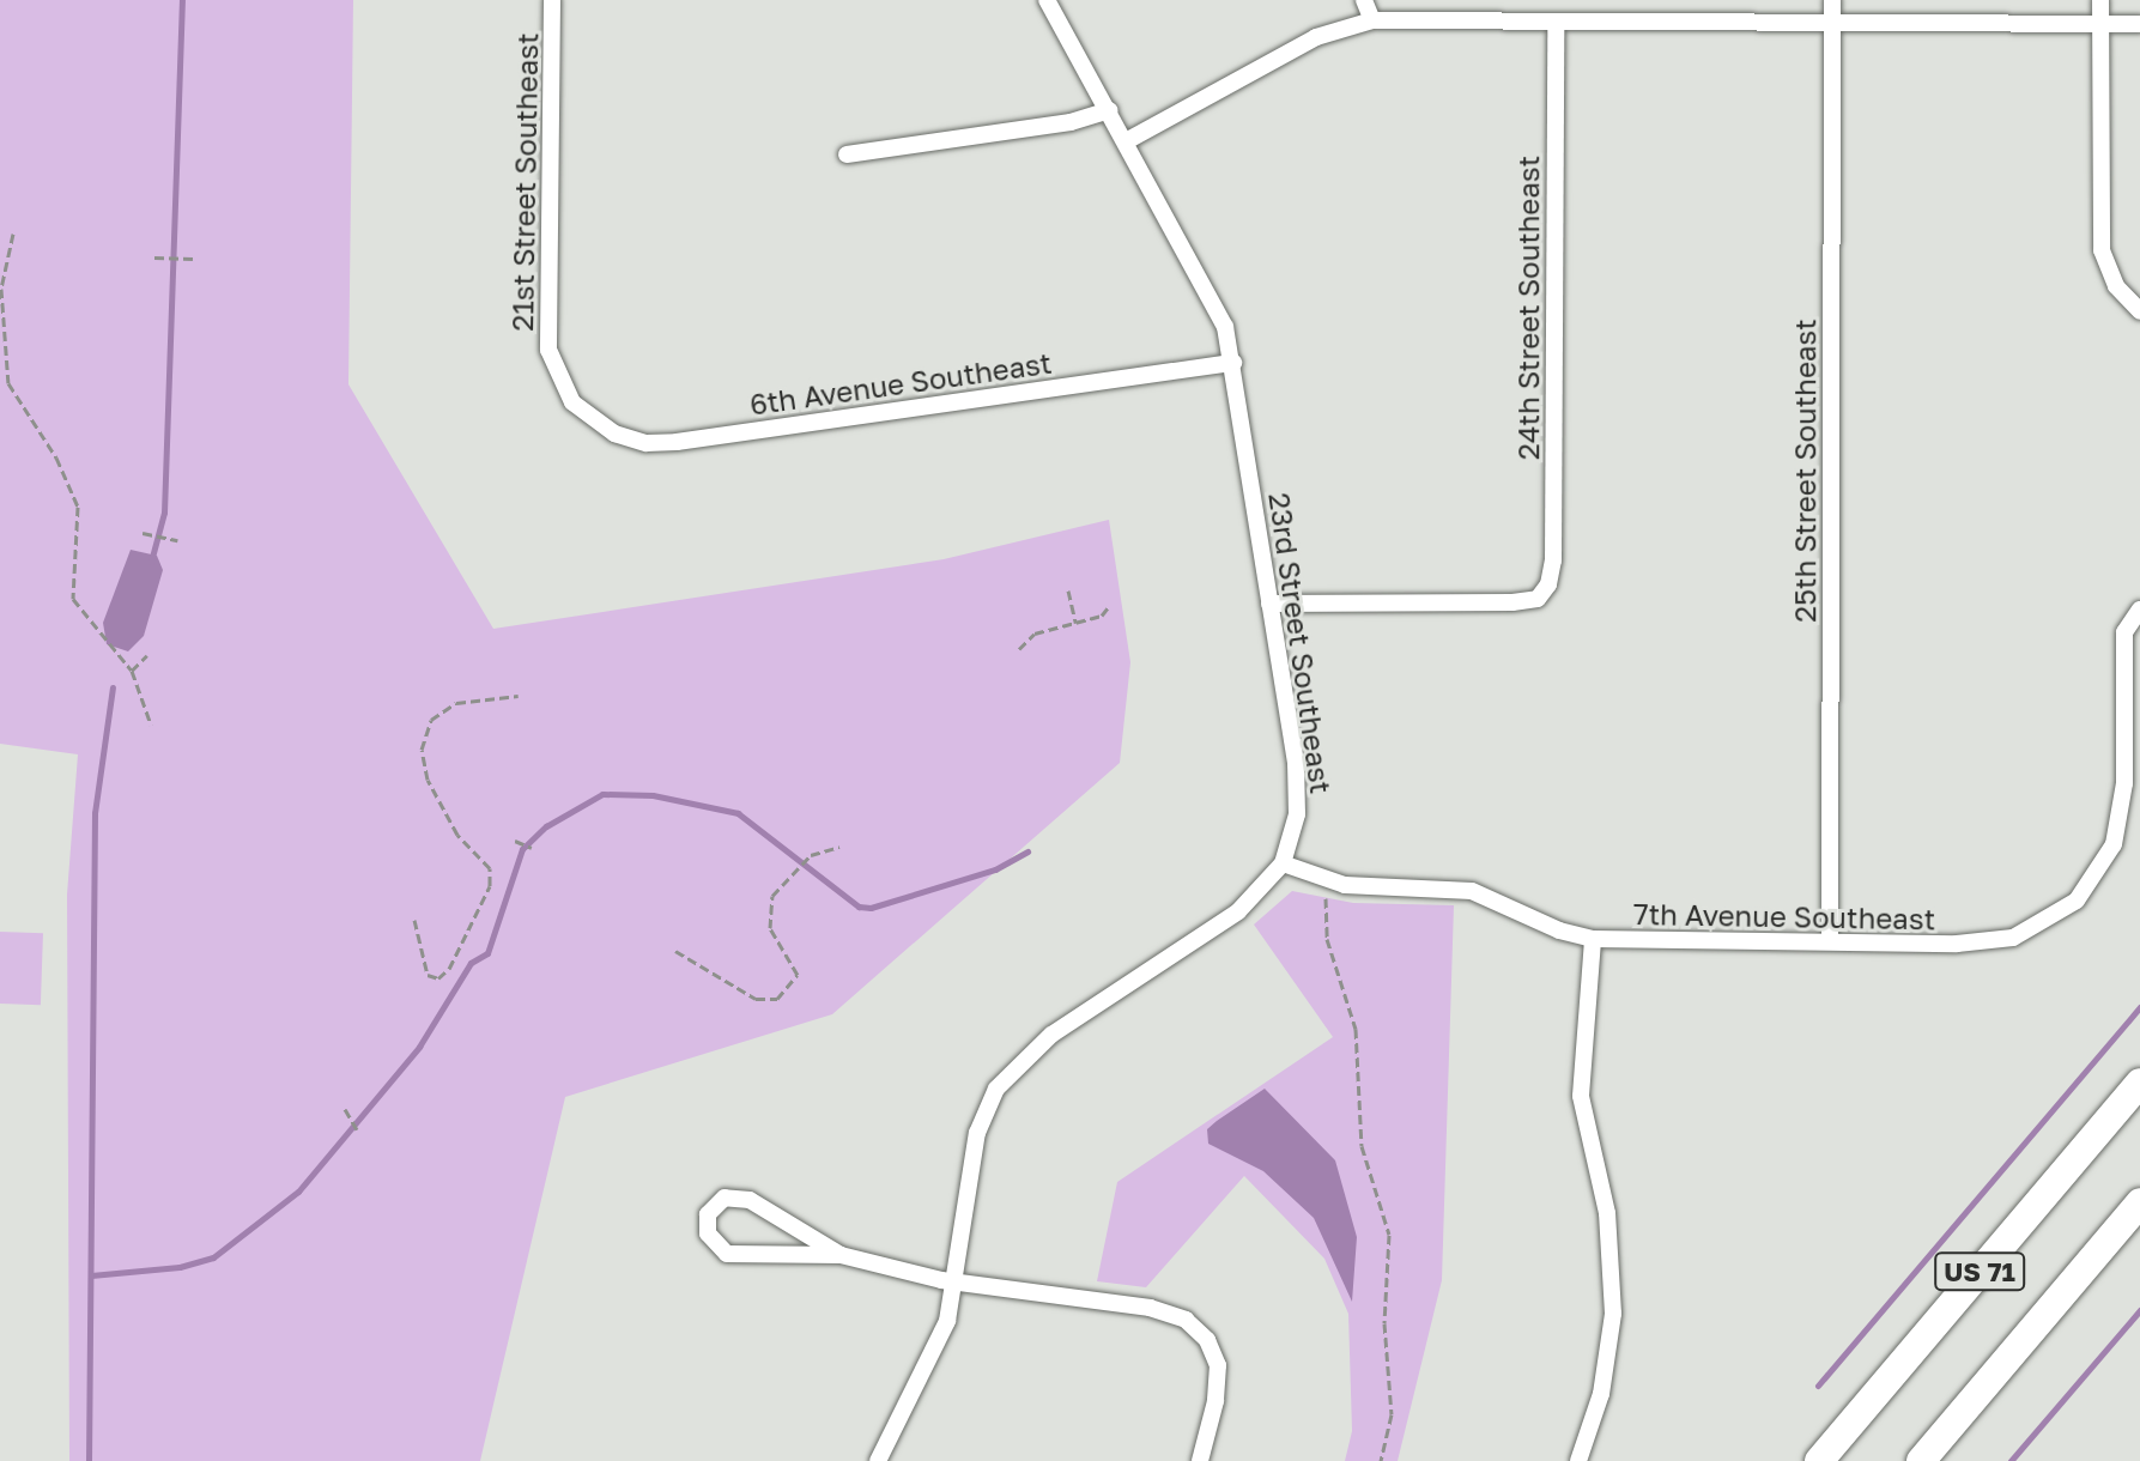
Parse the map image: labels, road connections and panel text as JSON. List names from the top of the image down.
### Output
{
  "streets": {
    "highway": ["US 71"],
    "street": [
      "21st Street Southeast",
      "24th Street Southeast",
      "6th Avenue Southeast",
      "25th Street Southeast",
      "23rd Street Southeast",
      "7th Avenue Southeast"
    ]
  },
  "crossings": [
    ["21st Street Southeast", "6th Avenue Southeast"],
    ["24th Street Southeast", "23rd Street Southeast"],
    ["6th Avenue Southeast", "23rd Street Southeast"],
    ["25th Street Southeast", "7th Avenue Southeast"],
    ["23rd Street Southeast", "7th Avenue Southeast"]
  ]
}
